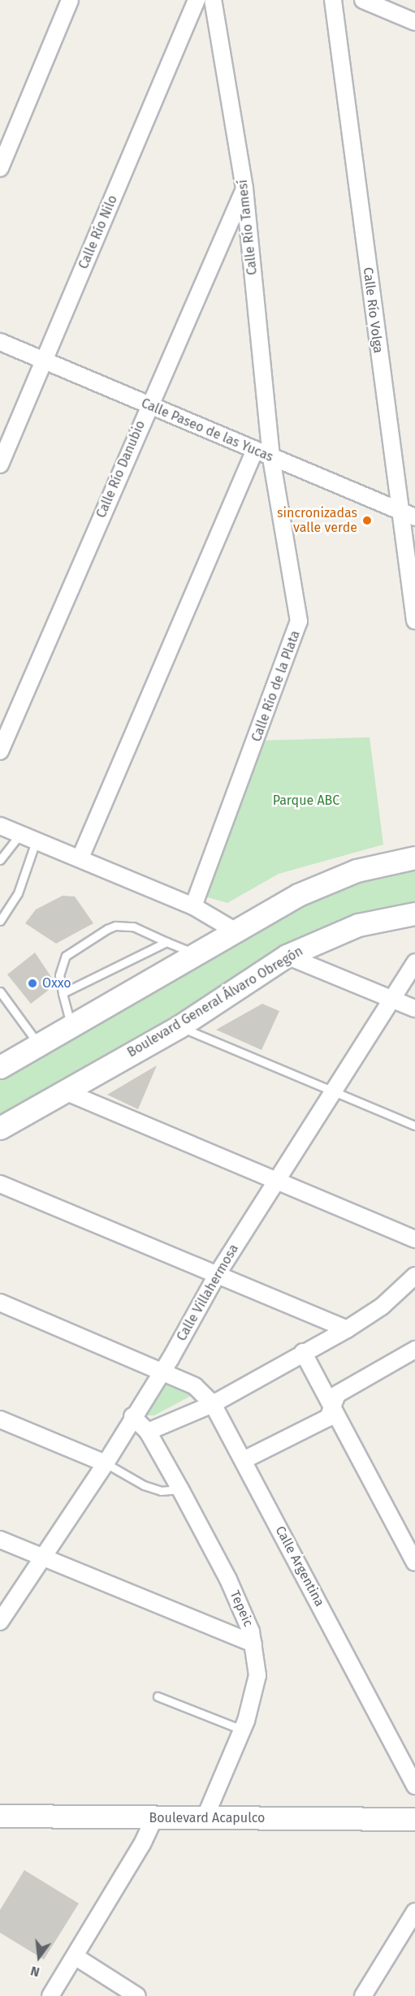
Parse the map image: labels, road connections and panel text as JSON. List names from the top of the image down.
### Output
{
  "streets": {
    "main road": ["Boulevard General Álvaro Obregón", "Boulevard Acapulco"],
    "street": [
      "Calle Río Tamesí",
      "Calle Río Nilo",
      "Calle Río Volga",
      "Calle Paseo de las Yucas",
      "Calle Río Danubio",
      "Calle Río de la Plata",
      "Calle Villahermosa",
      "Calle Argentina",
      "Tepeic"
    ]
  },
  "crossings": [
    ["Calle Río Tamesí", "Calle Paseo de las Yucas"],
    ["Calle Río Tamesí", "Calle Río Danubio"],
    ["Calle Río Tamesí", "Calle Río de la Plata"],
    ["Calle Río Nilo", "Calle Paseo de las Yucas"],
    ["Calle Río Volga", "Calle Paseo de las Yucas"],
    ["Calle Paseo de las Yucas", "Calle Río Danubio"],
    ["Calle Paseo de las Yucas", "Calle Río de la Plata"],
    ["Calle Villahermosa", "Calle Argentina"],
    ["Calle Villahermosa", "Tepeic"],
    ["Tepeic", "Boulevard Acapulco"]
  ],
  "parks": ["Parque ABC"],
  "places": ["sincronizadas valle verde", "Oxxo"],
  "north": "bottom"
}
